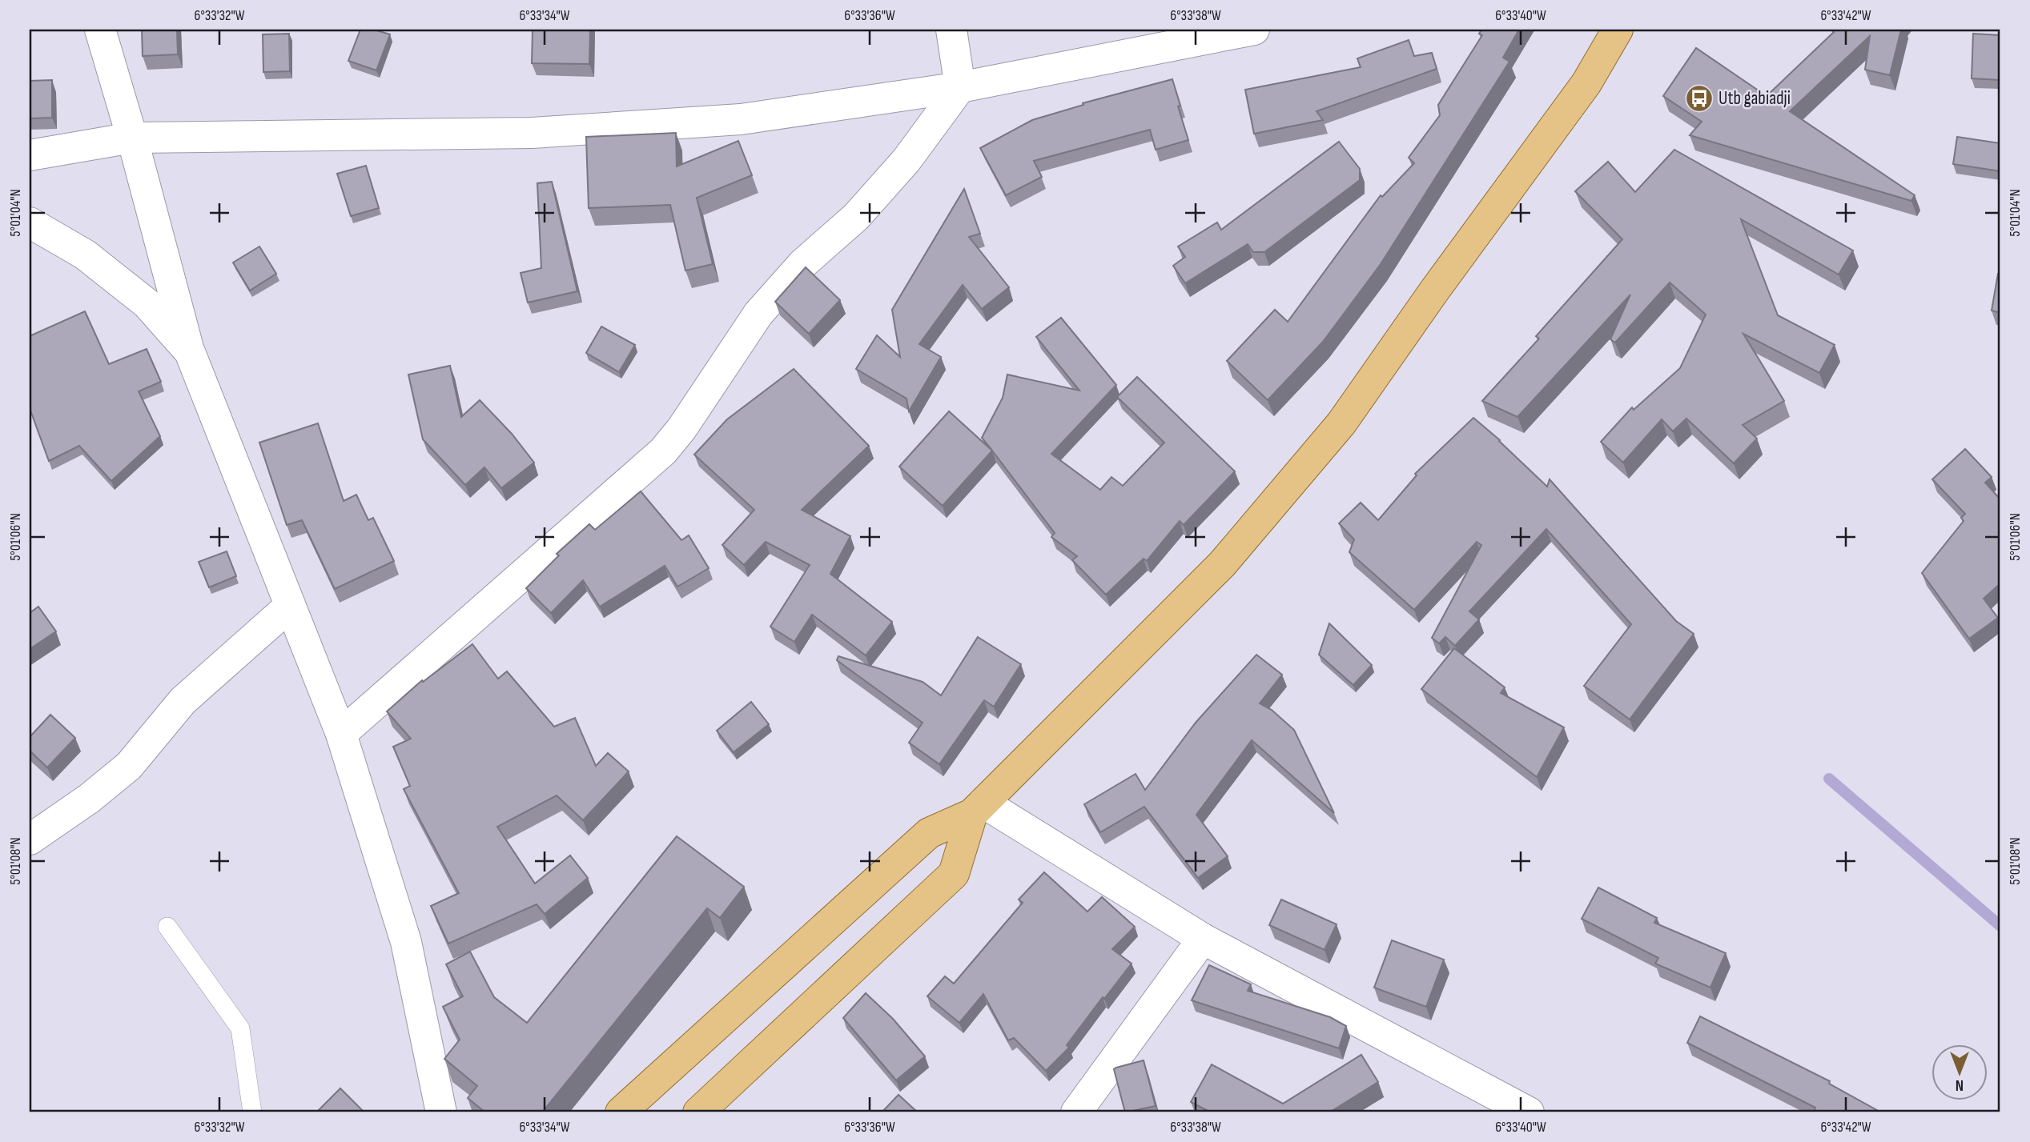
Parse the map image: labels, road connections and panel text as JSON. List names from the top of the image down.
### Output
{
  "places": {
    "bus stop": ["Utb gabiadji"]
  },
  "north": "bottom",
  "coordinates": [
    "6°33'32\"W",
    "6°33'34\"W",
    "6°33'36\"W",
    "6°33'38\"W",
    "6°33'40\"W",
    "6°33'42\"W",
    "5°01'04\"N",
    "5°01'06\"N",
    "5°01'08\"N"
  ]
}
